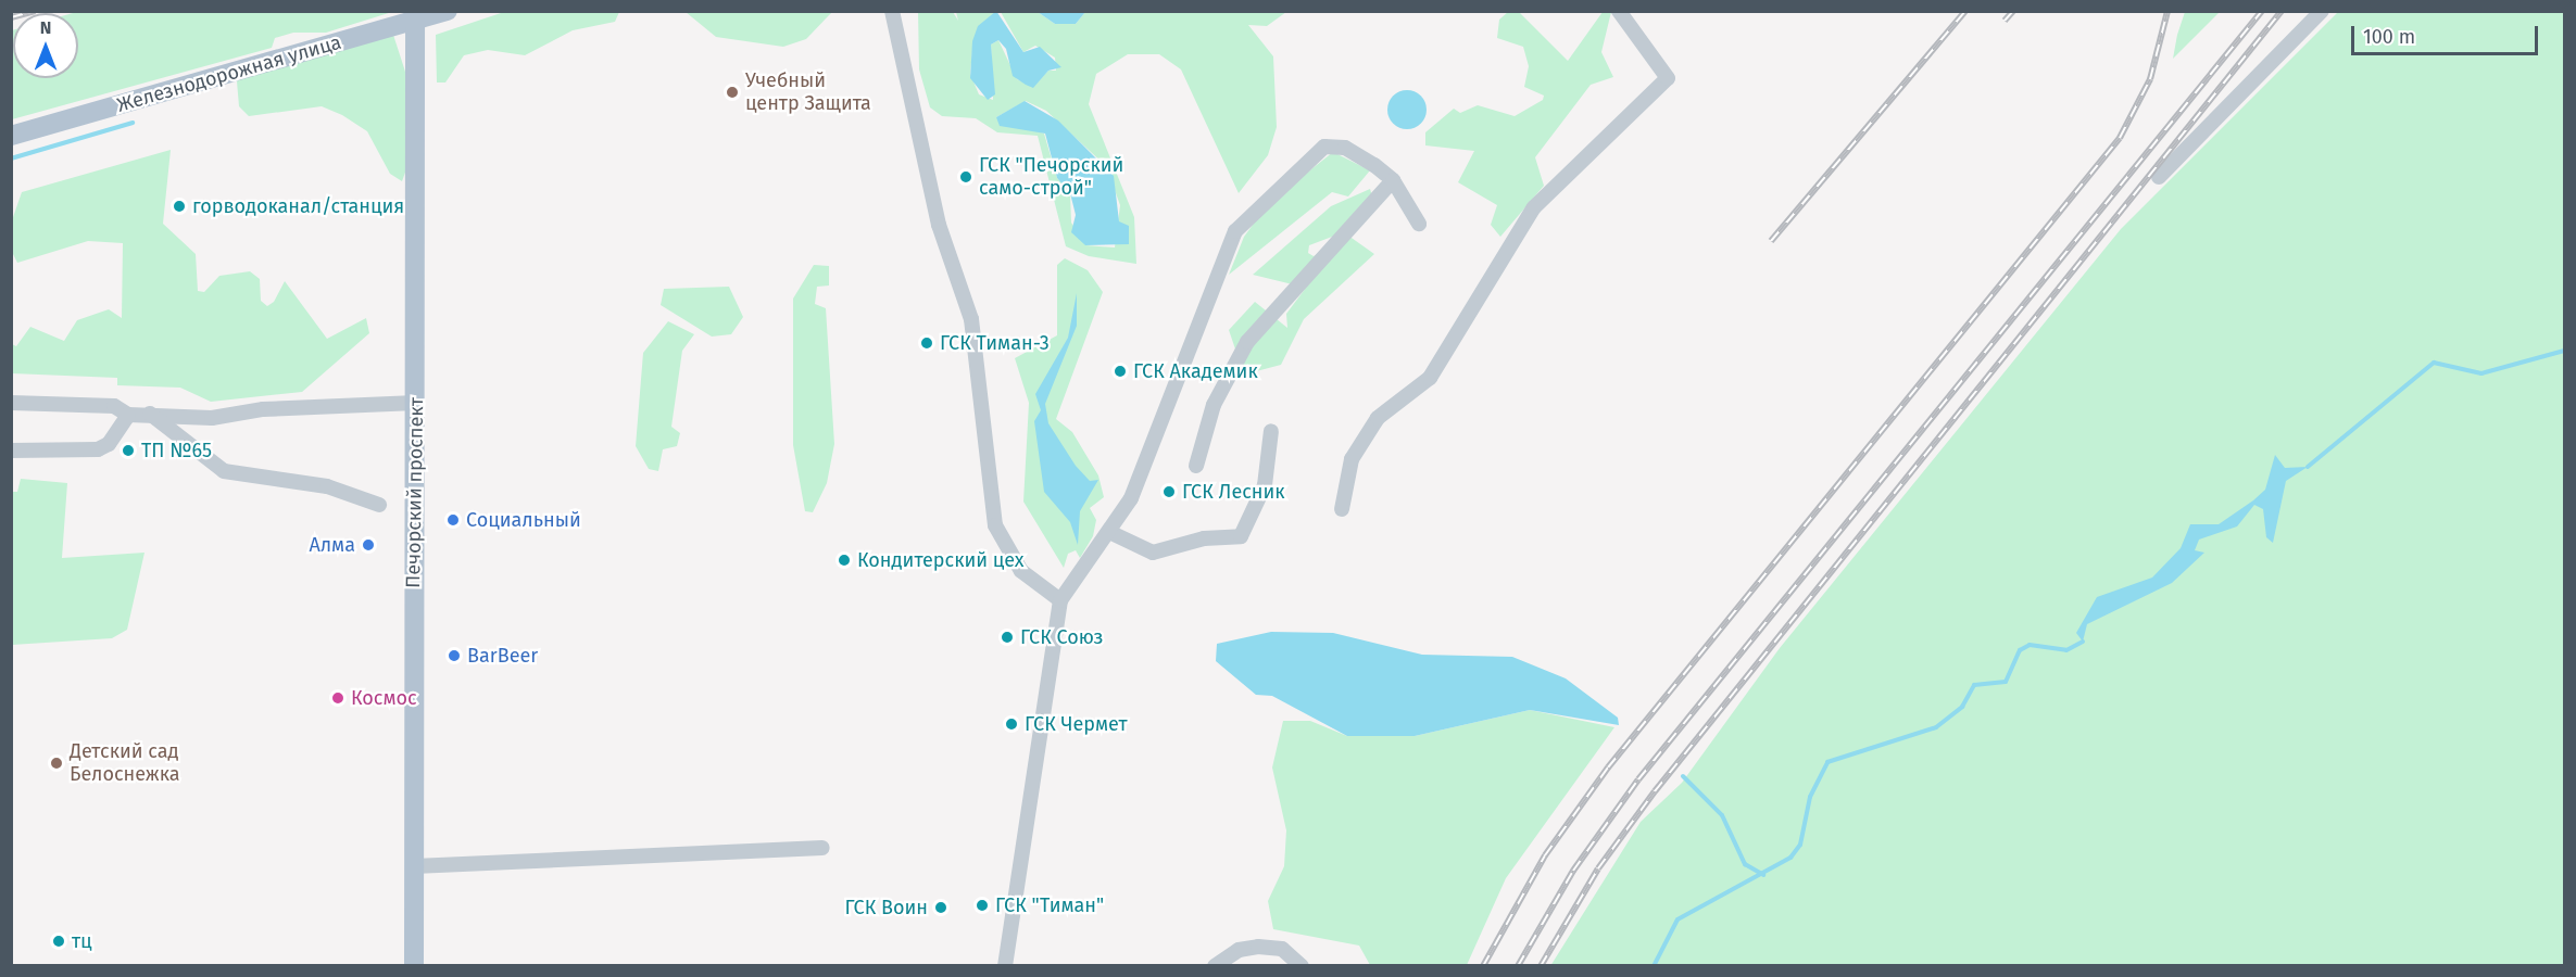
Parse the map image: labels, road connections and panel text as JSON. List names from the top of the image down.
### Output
{
  "streets": {
    "main road": ["Железнодорожная улица", "Печорский проспект"]
  },
  "crossings": [
    ["Железнодорожная улица", "Печорский проспект"]
  ],
  "places": [
    "Учебный центр Защита",
    "ГСК \"Печорский само-строй\"",
    "горводоканал/станция",
    "ГСК Тиман-3",
    "ГСК Академик",
    "ТП №65",
    "ГСК Лесник",
    "Социальный",
    "Алма",
    "Кондитерский цех",
    "ГСК Союз",
    "BarBeer",
    "Космос",
    "ГСК Чермет",
    "Детский сад Белоснежка",
    "ГСК \"Тиман\"",
    "ГСК Воин",
    "тц"
  ],
  "scale_bar": "100 m",
  "north": "top"
}
